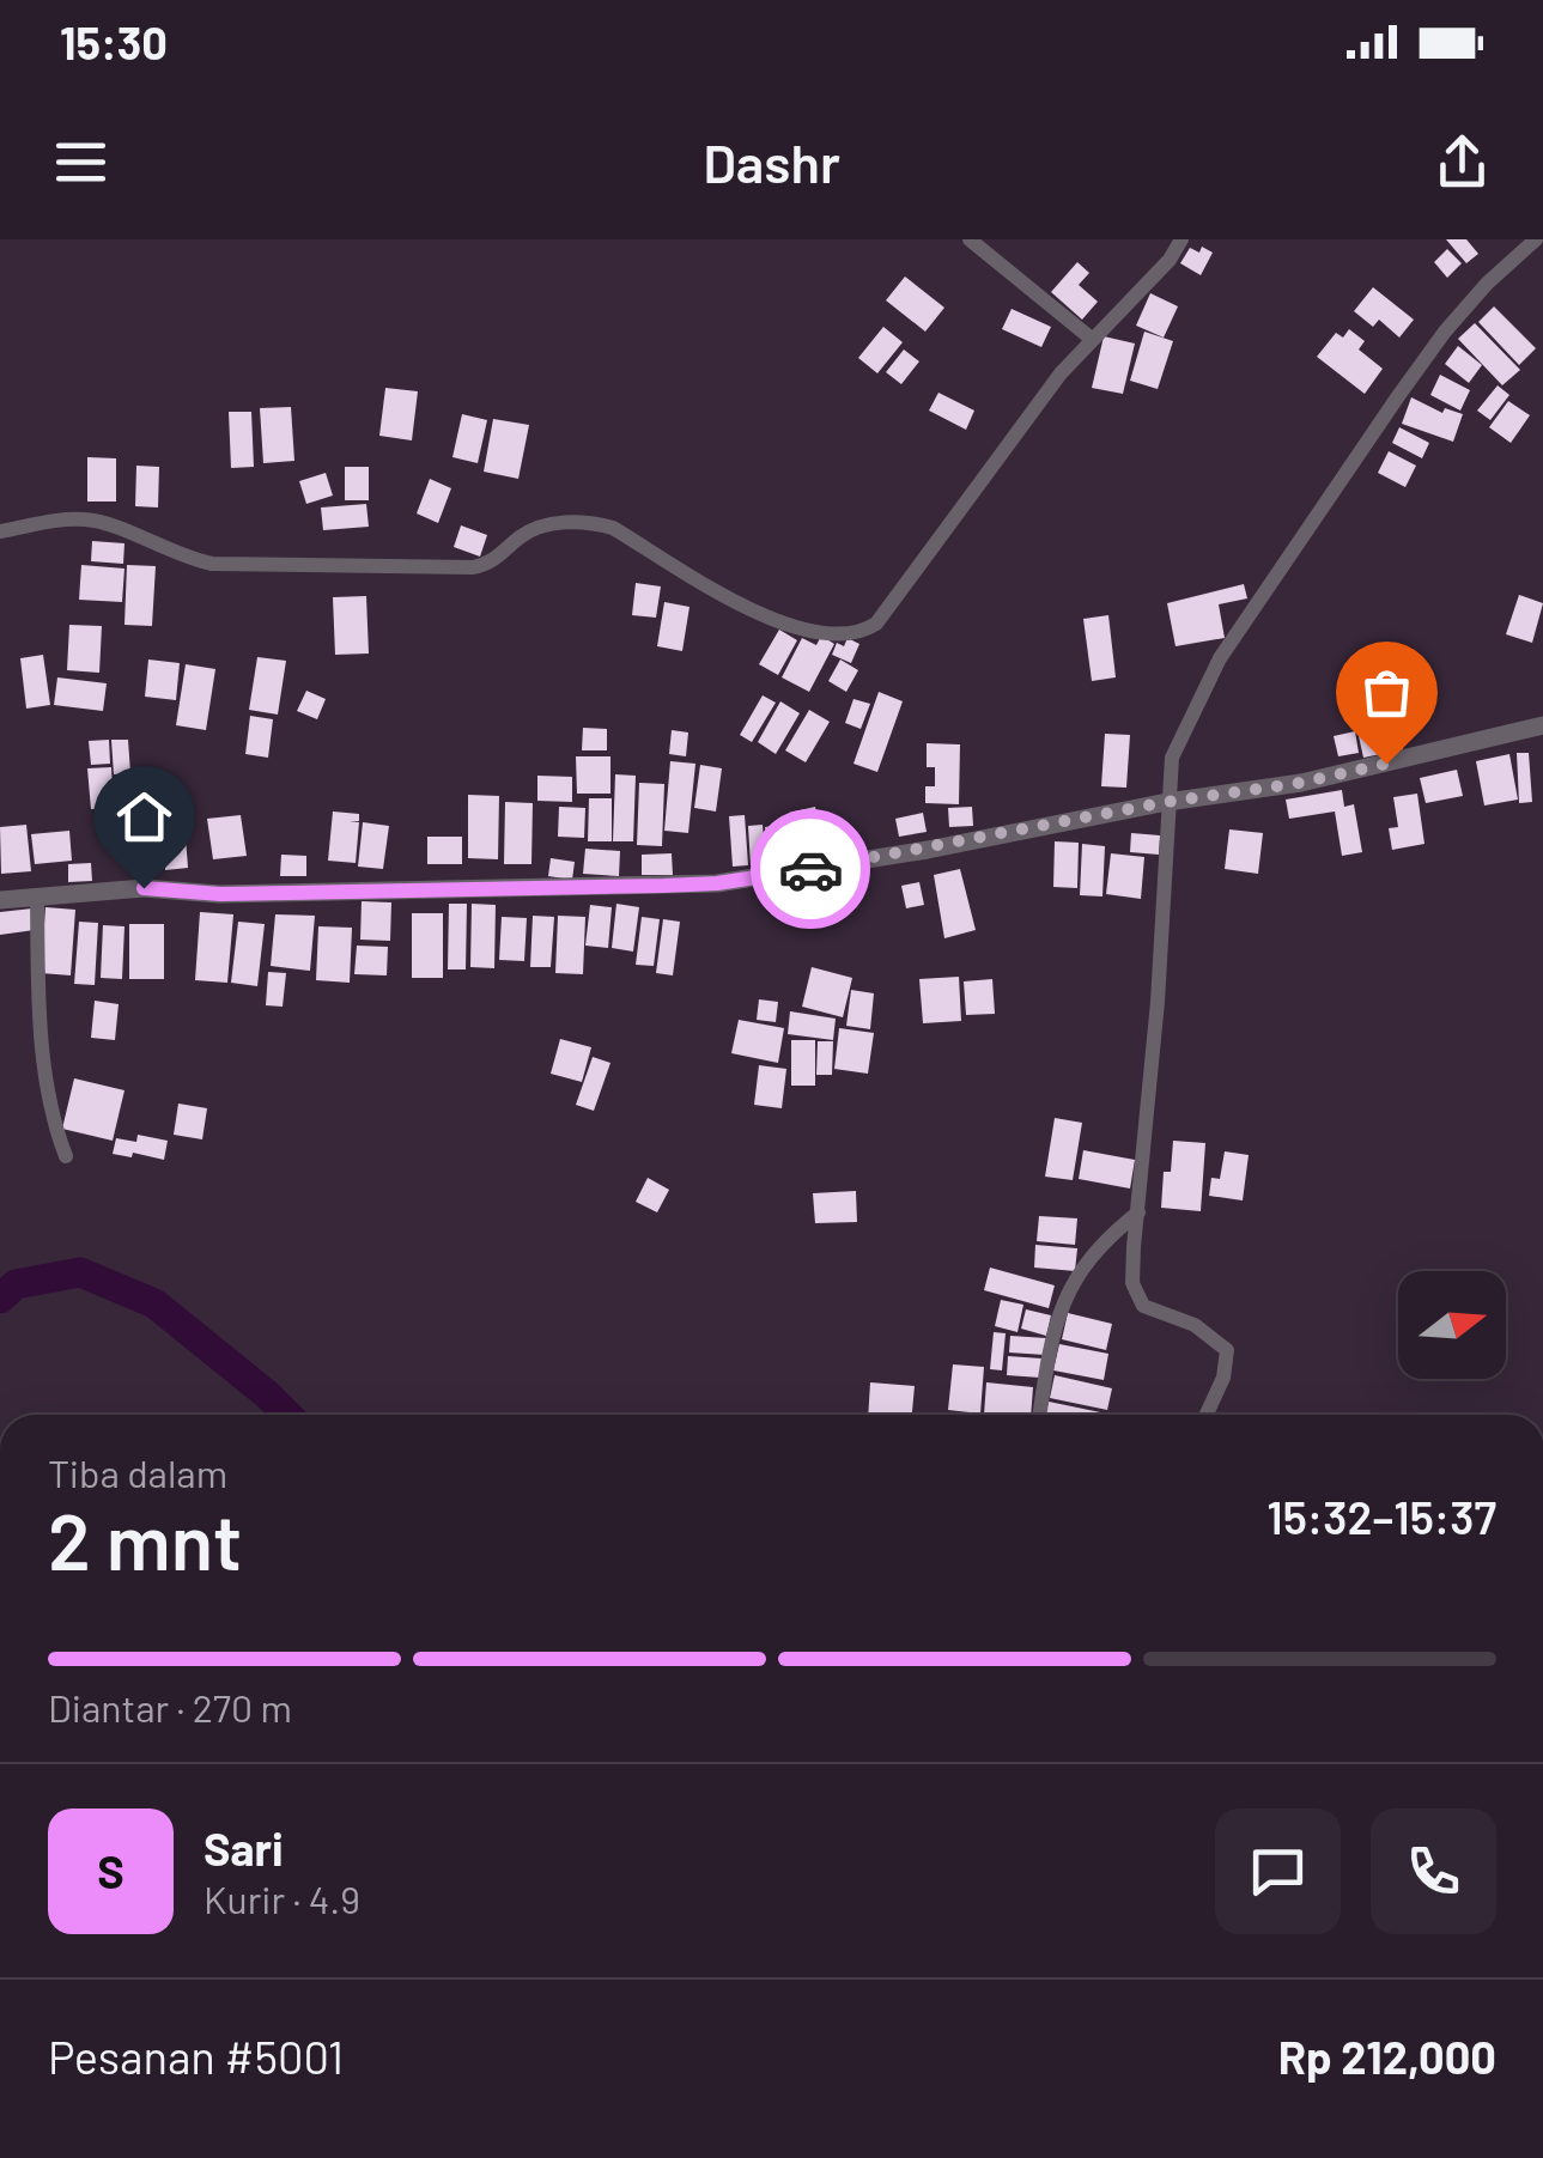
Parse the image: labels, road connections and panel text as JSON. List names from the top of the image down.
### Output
{
  "north": "right",
  "page": {
    "status": "15:30",
    "header": "Dashr",
    "heading": ["2 mnt", "Tiba dalam", "15:32–15:37"],
    "panel": [
      "Sari",
      "Kurir · 4.9",
      "Pesanan #5001",
      "Rp 212,000"
    ],
    "bar": "Diantar · 270 m",
    "round": "S"
  }
}
